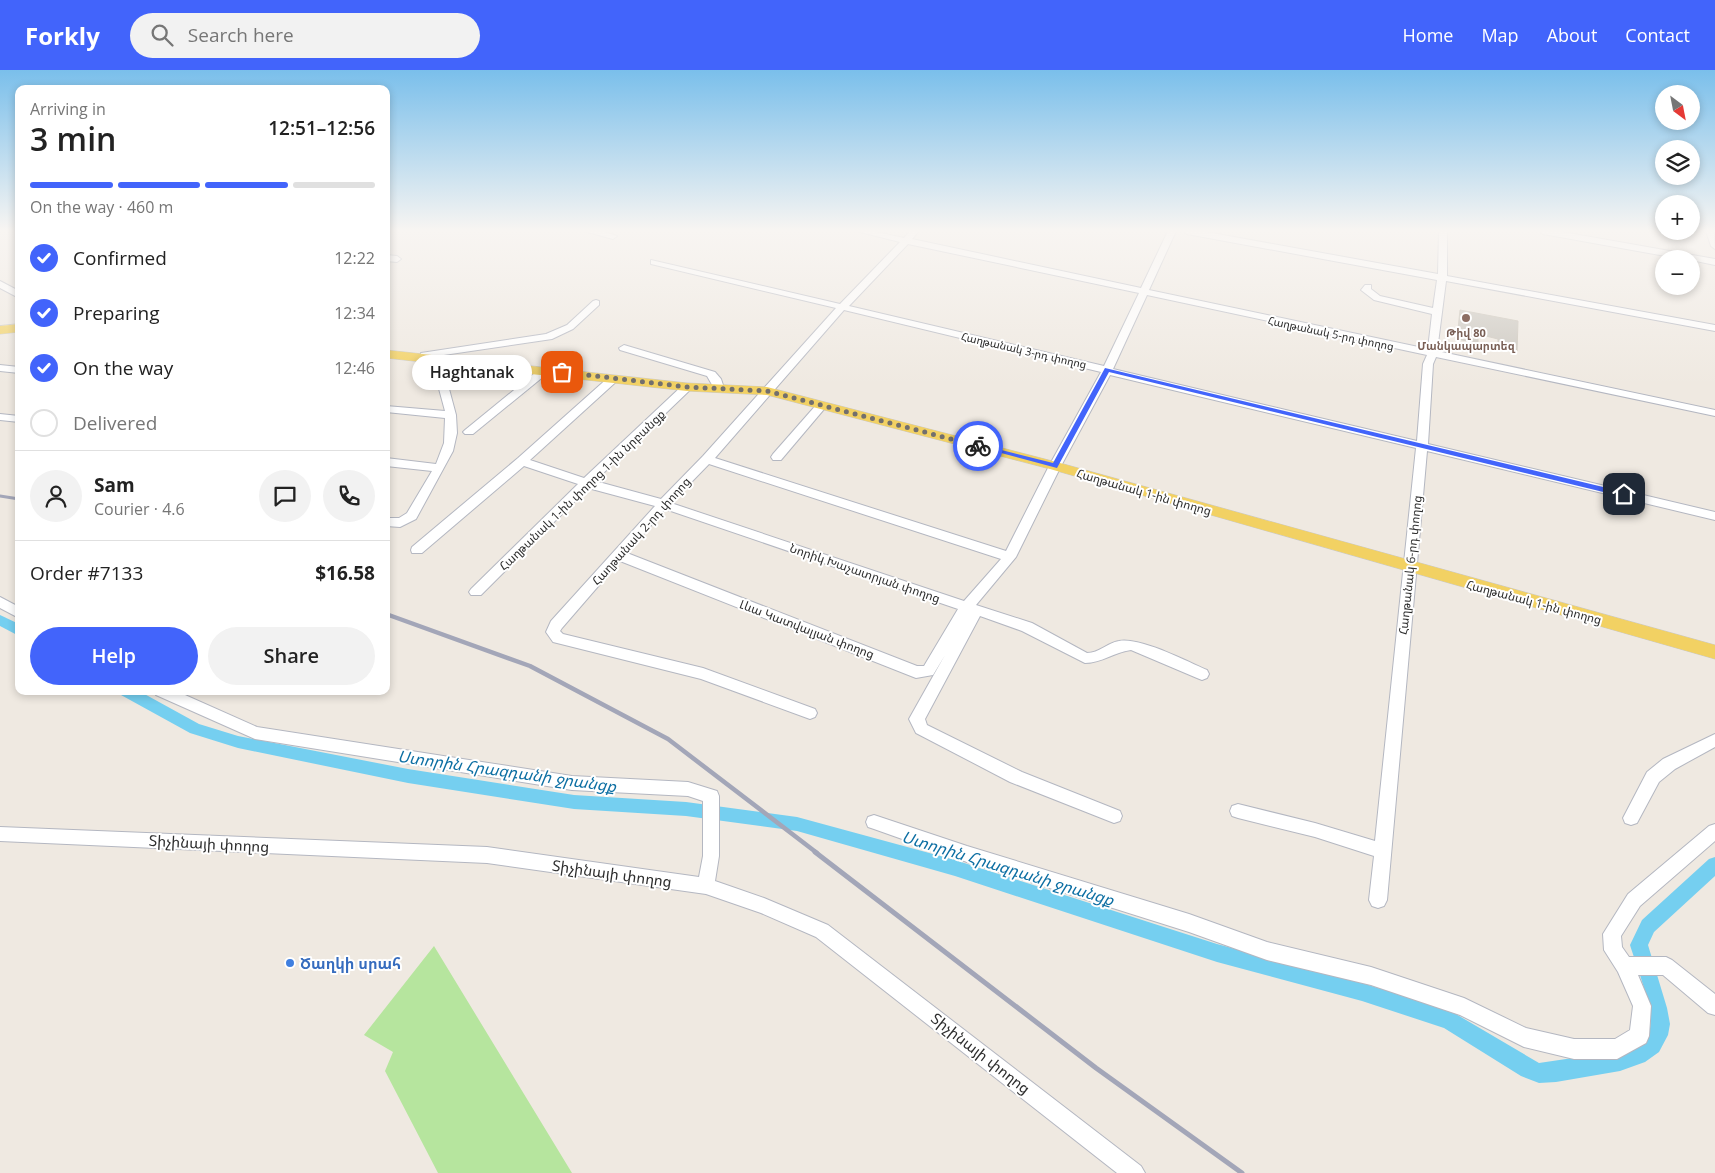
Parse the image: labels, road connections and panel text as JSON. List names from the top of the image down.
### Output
{
  "streets": {
    "main road": ["Հաղթանակ 1-ին փողոց"],
    "street": [
      "Հաղթանակ 5-րդ փողոց",
      "Հաղթանակ 3-րդ փողոց",
      "Հաղթանակ 1-ին փողոց 1-ին նրբանցք",
      "Հաղթանակ 2-րդ փողոց",
      "Հաղթանակ 6-րդ փողոց",
      "Նորիկ Խաչատրյան փողոց",
      "Լևա Կատվալյան փողոց",
      "Տիչինայի փողոց"
    ]
  },
  "crossings": [
    ["Հաղթանակ 5-րդ փողոց", "Հաղթանակ 6-րդ փողոց"],
    ["Հաղթանակ 3-րդ փողոց", "Հաղթանակ 2-րդ փողոց"],
    ["Հաղթանակ 3-րդ փողոց", "Հաղթանակ 6-րդ փողոց"],
    ["Հաղթանակ 1-ին փողոց 1-ին նրբանցք", "Հաղթանակ 1-ին փողոց"],
    ["Հաղթանակ 1-ին փողոց 1-ին նրբանցք", "Նորիկ Խաչատրյան փողոց"],
    ["Հաղթանակ 1-ին փողոց", "Հաղթանակ 2-րդ փողոց"],
    ["Հաղթանակ 1-ին փողոց", "Հաղթանակ 6-րդ փողոց"],
    ["Հաղթանակ 2-րդ փողոց", "Նորիկ Խաչատրյան փողոց"],
    ["Հաղթանակ 2-րդ փողոց", "Լևա Կատվալյան փողոց"],
    ["Նորիկ Խաչատրյան փողոց", "Լևա Կատվալյան փողոց"]
  ],
  "water": ["Ստորին Հրազդանի ջրանցք"],
  "places": ["Թիվ 80 Մանկապարտեզ", "Haghtanak", "Ծաղկի սրահ"],
  "north": "bottom right",
  "page": {
    "header": "Forkly",
    "search": "Search here",
    "nav": [
      "Home",
      "Map",
      "About",
      "Contact"
    ],
    "map_buttons": ["+", "−"],
    "heading": ["3 min", "Arriving in", "12:51–12:56"],
    "panel": [
      "Sam",
      "Courier · 4.6",
      "Order #7133",
      "$16.58"
    ],
    "bar": "On the way · 460 m",
    "list": [
      ["Confirmed", "12:22"],
      ["Preparing", "12:34"],
      ["On the way", "12:46"],
      "Delivered"
    ],
    "bubble": "Haghtanak",
    "buttons": ["Help", "Share"]
  }
}
